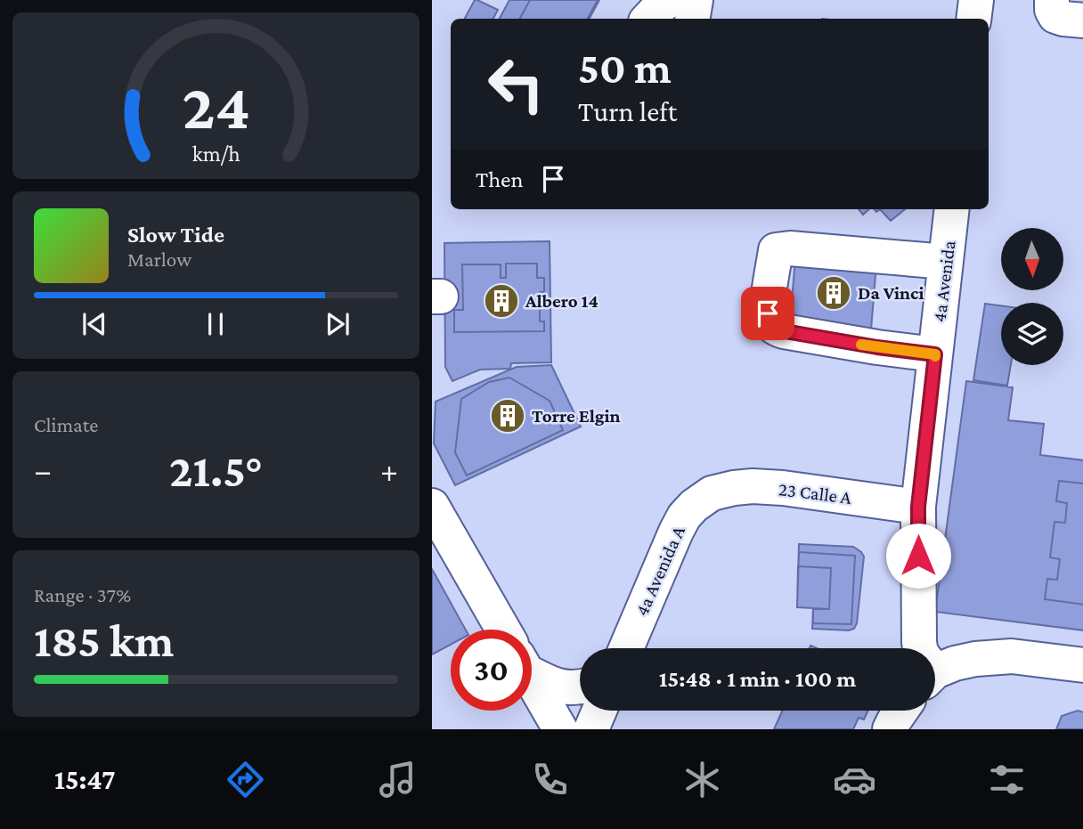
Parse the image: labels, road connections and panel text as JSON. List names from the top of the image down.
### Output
{
  "streets": {
    "street": ["4a Avenida", "23 Calle A", "4a Avenida A"]
  },
  "crossings": [
    ["4a Avenida", "23 Calle A"],
    ["23 Calle A", "4a Avenida A"]
  ],
  "places": {
    "building": ["Da Vinci", "Albero 14", "Torre Elgin"]
  },
  "north": "bottom",
  "page": {
    "turn": ["50 m", "Turn left"],
    "then": "Then",
    "song": ["Slow Tide", "Marlow"],
    "tile": [
      "Climate",
      ["Range · 37%", "185 km"]
    ],
    "heat": ["−", "21.5°", "+"],
    "limit": "30",
    "trip": "15:48 · 1 min · 100 m",
    "tabs": "15:47",
    "gauge": ["24", "km/h"]
  }
}
